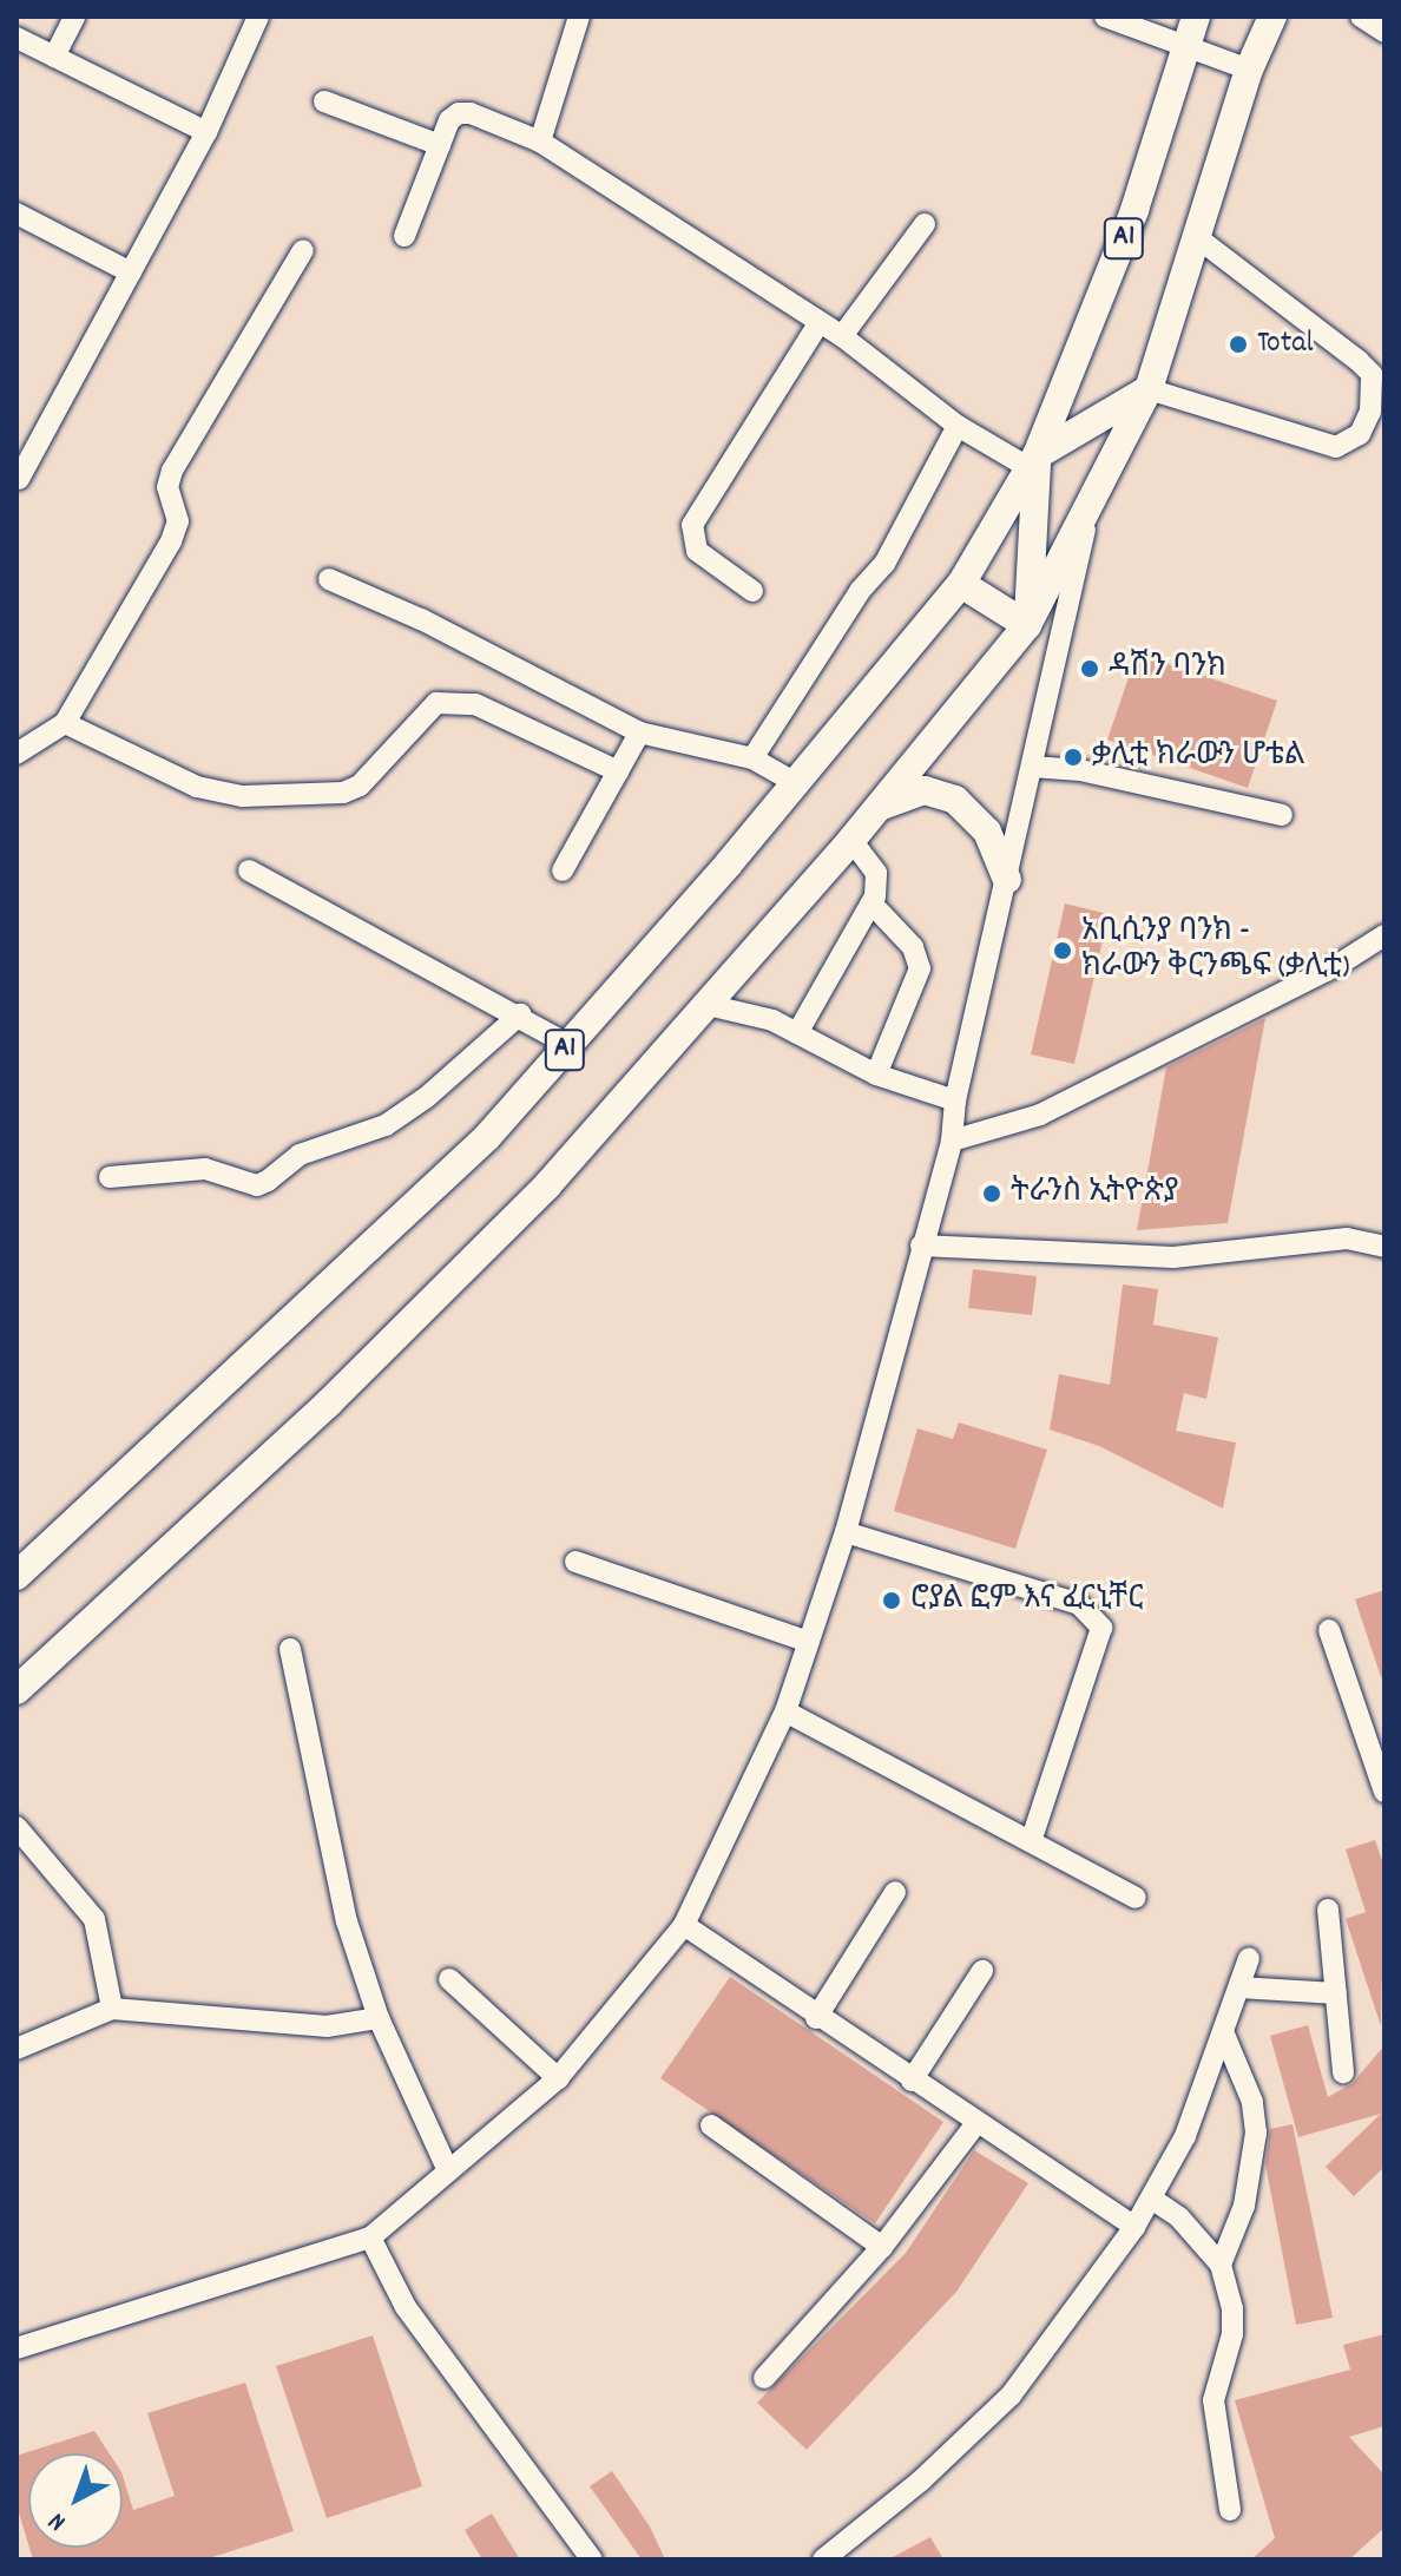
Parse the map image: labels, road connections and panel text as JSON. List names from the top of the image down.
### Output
{
  "streets": {
    "main road": ["A1"]
  },
  "places": [
    "Total",
    "ዳሽን ባንክ",
    "ቃሊቲ ክራውን ሆቴል",
    "አቢሲንያ ባንክ - ክራውን ቅርንጫፍ (ቃሊቲ)",
    "ትራንስ ኢትዮጵያ",
    "ሮያል ፎም እና ፈርኒቸር"
  ],
  "north": "bottom left"
}
